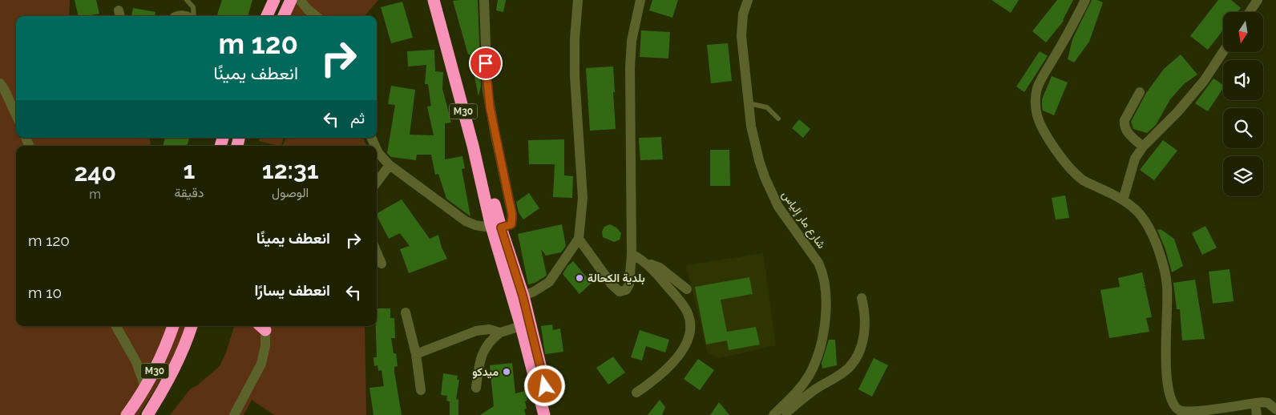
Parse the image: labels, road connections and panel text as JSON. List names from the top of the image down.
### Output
{
  "streets": {
    "highway": ["M30"],
    "street": ["شارع مار إلياس"]
  },
  "places": ["بلدية الكحالة", "ميدكو"],
  "north": "bottom",
  "page": {
    "turn": ["120 m", "انعطف يمينًا"],
    "then": "ثم",
    "eta": [
      "12:31",
      "الوصول",
      "1",
      "دقيقة",
      "240",
      "m"
    ],
    "list": [
      {
        "name": "انعطف يمينًا",
        "value": "120 m"
      },
      {
        "name": "انعطف يسارًا",
        "value": "10 m"
      }
    ]
  }
}
